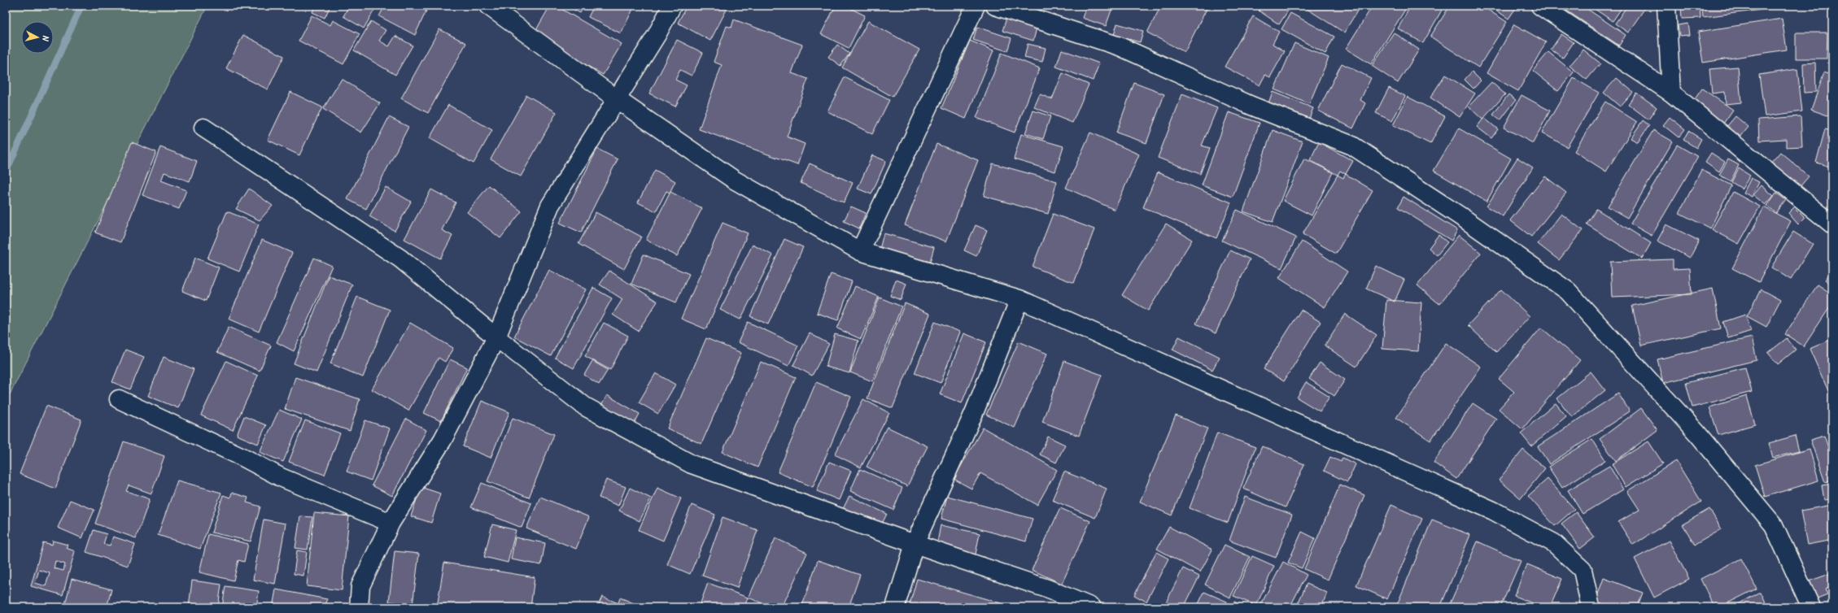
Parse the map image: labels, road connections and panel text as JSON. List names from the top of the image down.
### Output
{
  "north": "right"
}
